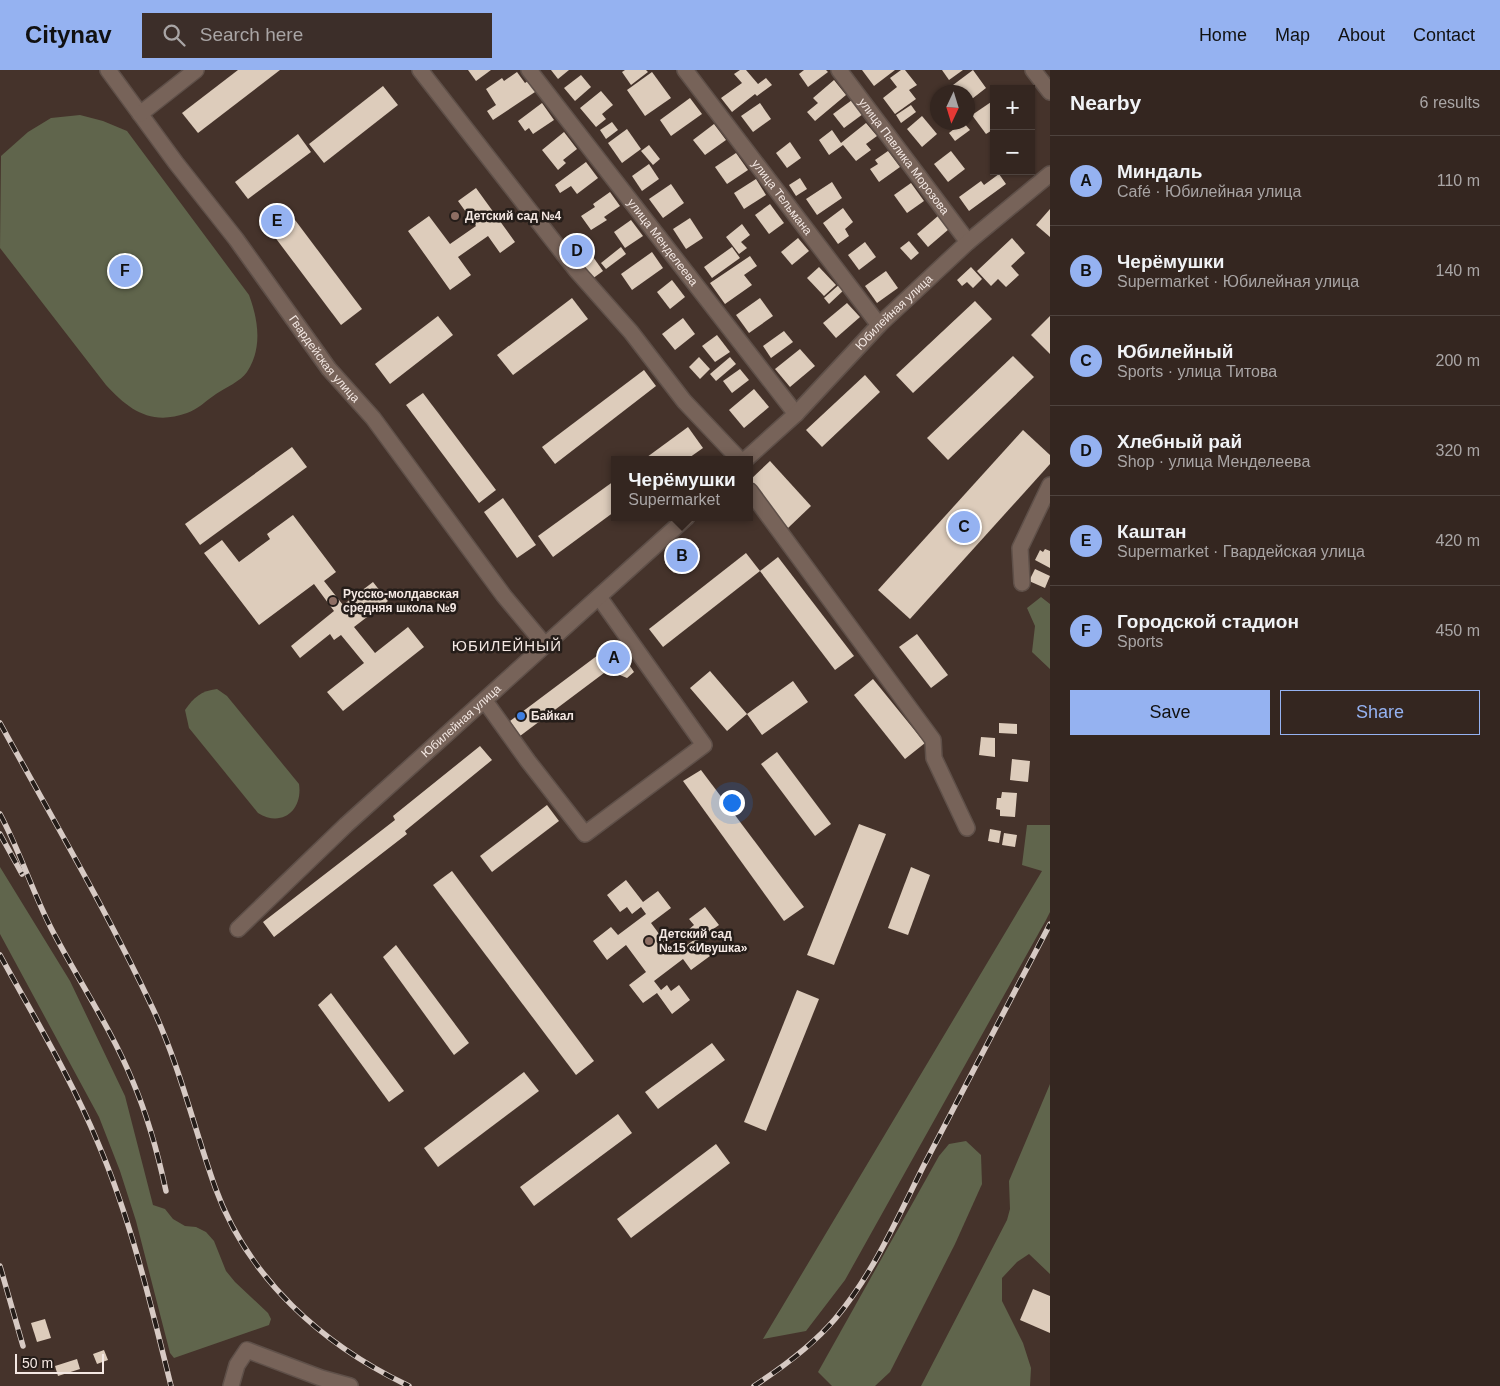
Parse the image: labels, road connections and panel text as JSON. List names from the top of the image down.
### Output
{
  "streets": {
    "street": [
      "улица Павлика Морозова",
      "улица Тельмана",
      "улица Менделеева",
      "Юбилейная улица",
      "Гвардейская улица"
    ]
  },
  "crossings": [
    ["улица Павлика Морозова", "Юбилейная улица"],
    ["улица Тельмана", "Юбилейная улица"],
    ["улица Менделеева", "Юбилейная улица"],
    ["Юбилейная улица", "Гвардейская улица"]
  ],
  "districts": ["ЮБИЛЕЙНЫЙ"],
  "places": [
    "Детский сад №4",
    "Русско-молдавская средняя школа №9",
    "Байкал",
    "Детский сад №15 «Ивушка»"
  ],
  "scale_bar": "50 m",
  "north": "bottom",
  "page": {
    "header": "Citynav",
    "search": "Search here",
    "nav": [
      "Home",
      "Map",
      "About",
      "Contact"
    ],
    "heading": ["Nearby", "6 results"],
    "map_buttons": ["+", "−"],
    "list": [
      {
        "mark": "A",
        "name": "Миндаль",
        "note": "Café · Юбилейная улица",
        "value": "110 m"
      },
      {
        "mark": "B",
        "name": "Черёмушки",
        "note": "Supermarket · Юбилейная улица",
        "value": "140 m"
      },
      {
        "mark": "C",
        "name": "Юбилейный",
        "note": "Sports · улица Титова",
        "value": "200 m"
      },
      {
        "mark": "D",
        "name": "Хлебный рай",
        "note": "Shop · улица Менделеева",
        "value": "320 m"
      },
      {
        "mark": "E",
        "name": "Каштан",
        "note": "Supermarket · Гвардейская улица",
        "value": "420 m"
      },
      {
        "mark": "F",
        "name": "Городской стадион",
        "note": "Sports",
        "value": "450 m"
      }
    ],
    "pins": [
      "E",
      "D",
      "F",
      "C",
      "B",
      "A"
    ],
    "popup": ["Черёмушки", "Supermarket"],
    "buttons": ["Save", "Share"],
    "scale": "50 m"
  }
}
